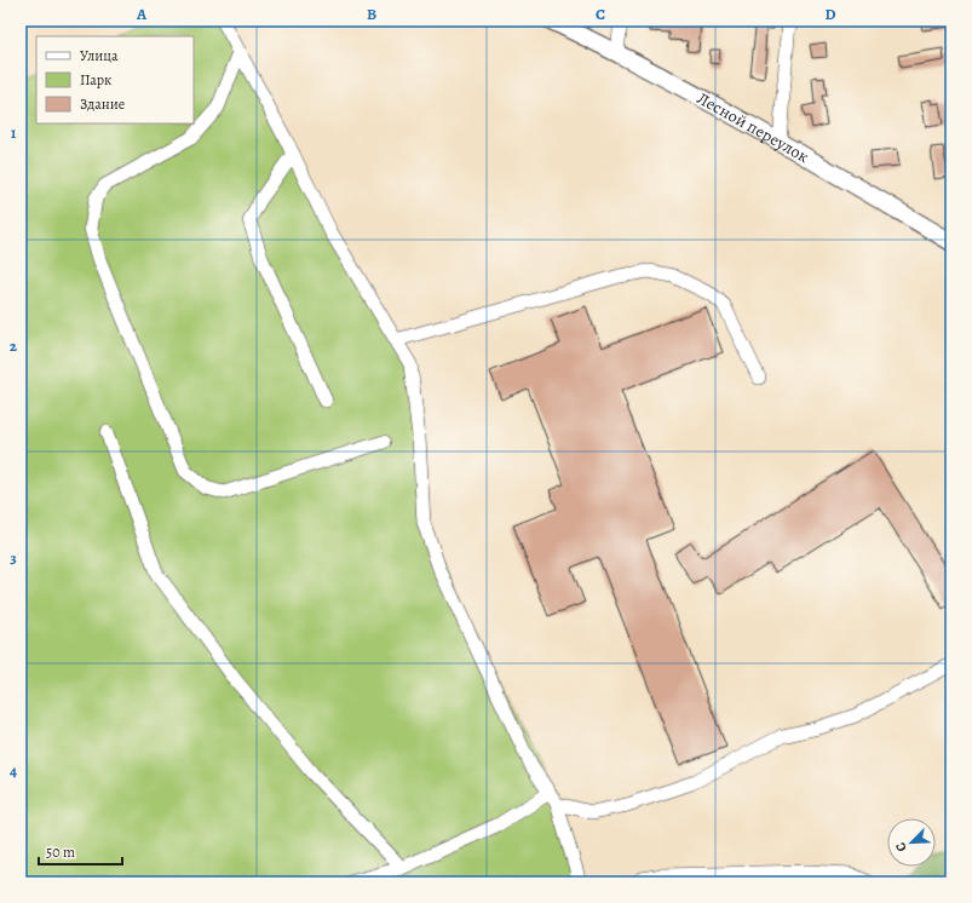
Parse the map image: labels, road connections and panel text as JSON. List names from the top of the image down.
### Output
{
  "streets": {
    "main road": ["Лесной переулок"]
  },
  "legend": ["Улица", "Парк", "Здание"],
  "scale_bar": "50 m",
  "north": "bottom left",
  "grid": {
    "columns": [
      "A",
      "B",
      "C",
      "D"
    ],
    "rows": [
      "1",
      "2",
      "3",
      "4"
    ]
  }
}
